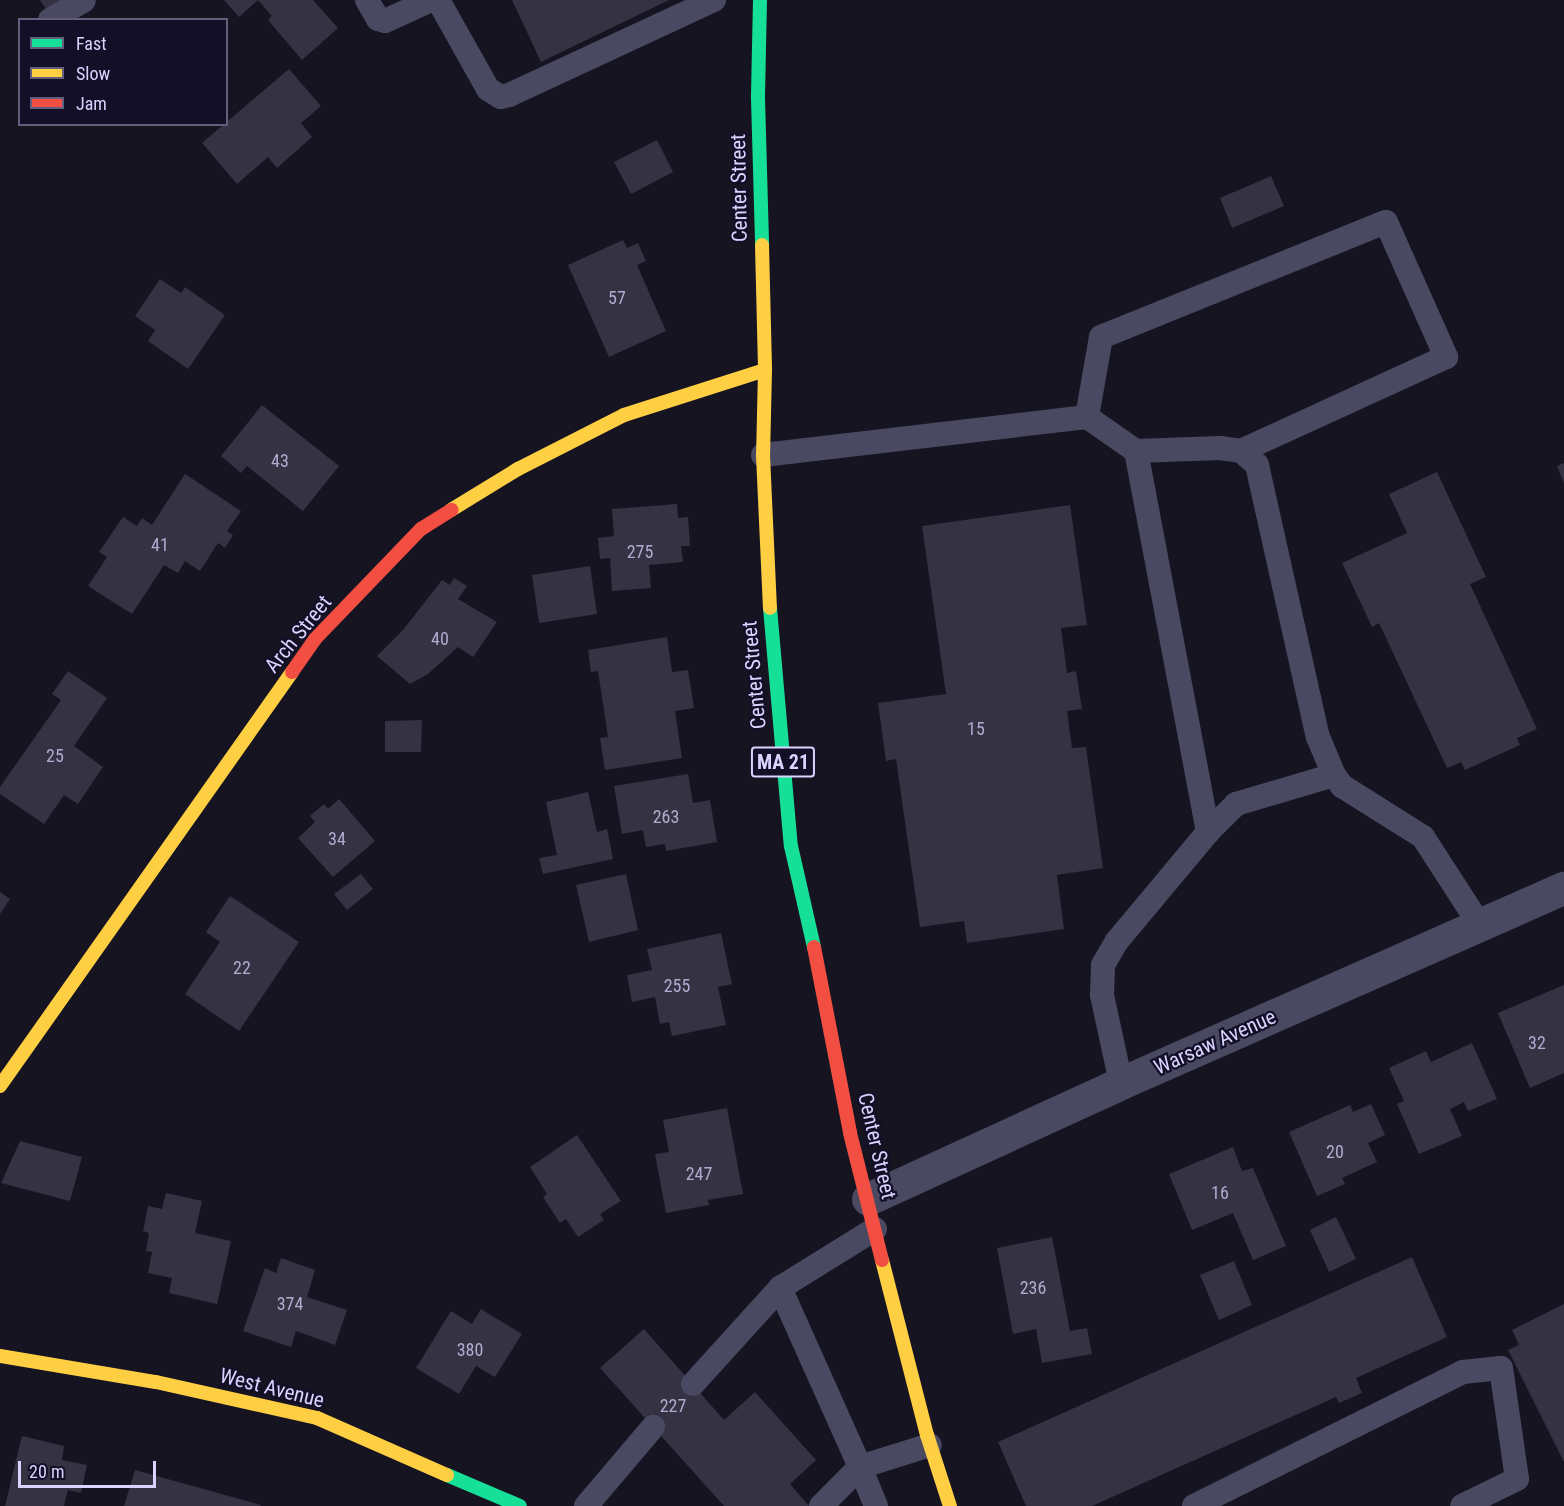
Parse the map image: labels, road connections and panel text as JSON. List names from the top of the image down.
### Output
{
  "streets": {
    "main road": [
      "Center Street",
      "Arch Street",
      "MA 21",
      "West Avenue"
    ],
    "street": ["Warsaw Avenue"]
  },
  "crossings": [
    ["Center Street", "Arch Street"],
    ["Center Street", "Warsaw Avenue"]
  ],
  "house_numbers": [
    "57",
    "43",
    "41",
    "275",
    "40",
    "15",
    "25",
    "263",
    "34",
    "22",
    "255",
    "32",
    "20",
    "247",
    "16",
    "236",
    "374",
    "380",
    "227"
  ],
  "legend": ["Fast", "Slow", "Jam"],
  "scale_bar": "20 m"
}
